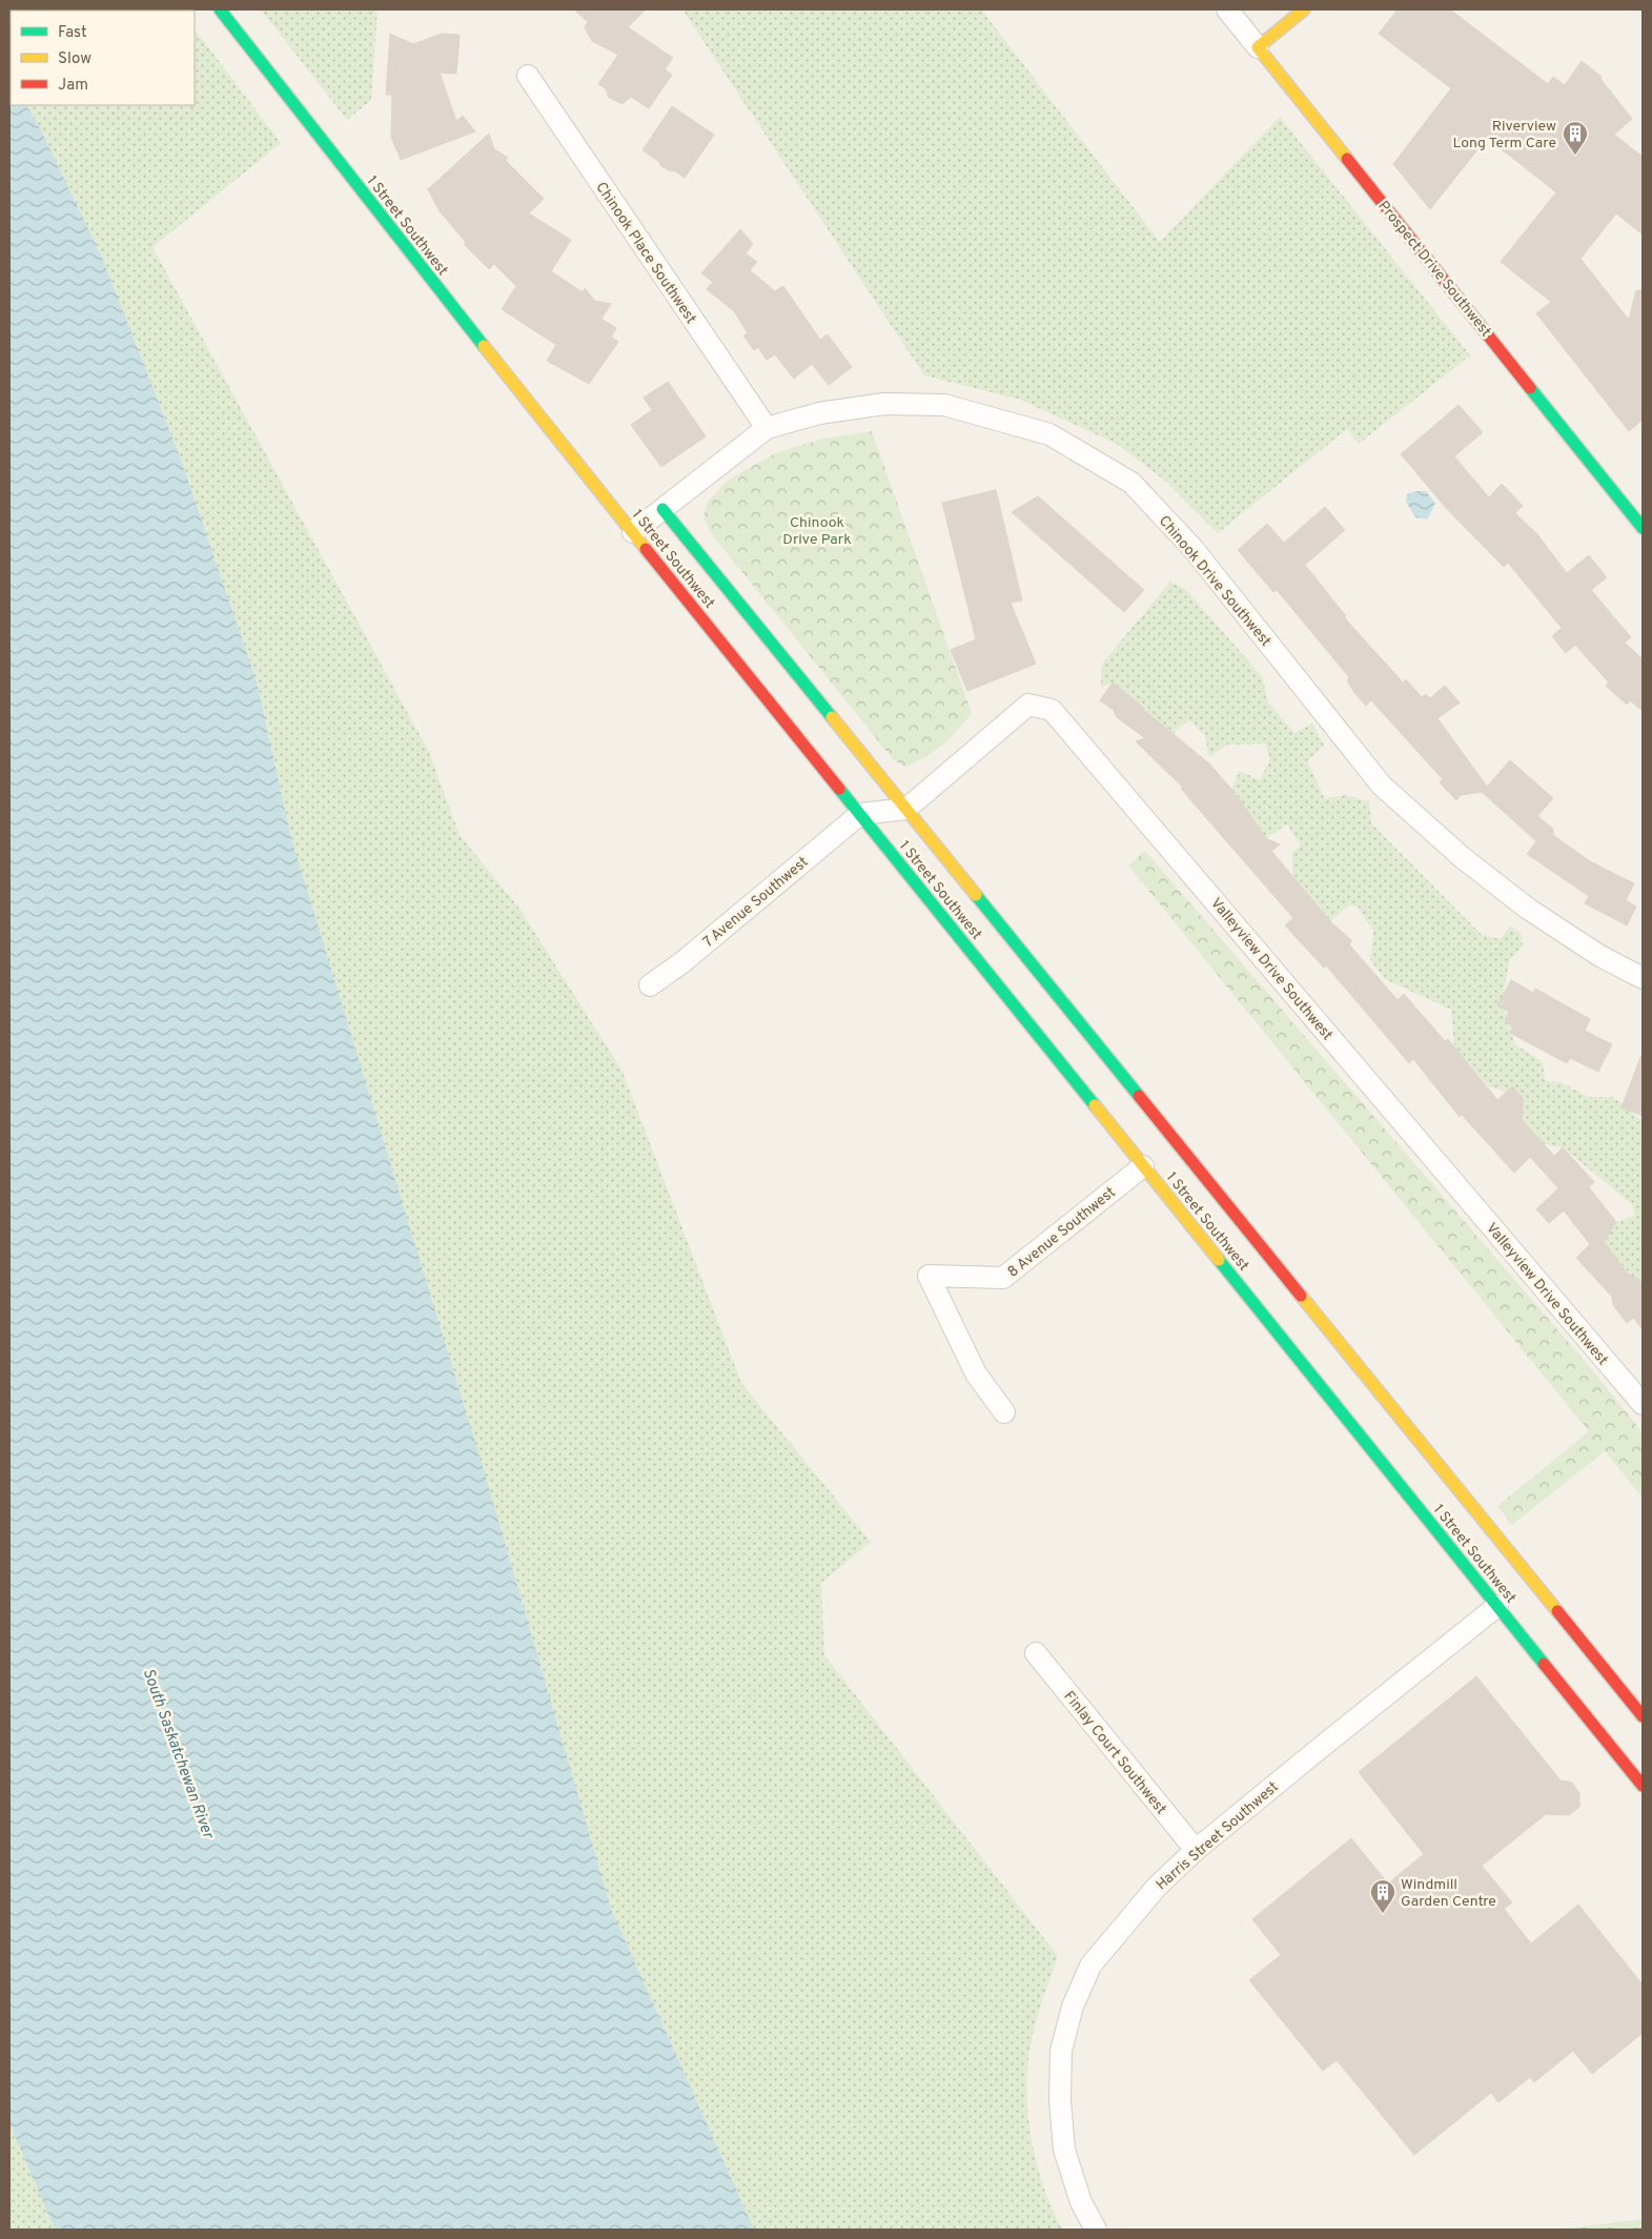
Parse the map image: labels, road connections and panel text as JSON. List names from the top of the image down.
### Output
{
  "streets": {
    "street": [
      "1 Street Southwest",
      "Chinook Place Southwest",
      "Prospect Drive Southwest",
      "Chinook Drive Southwest",
      "7 Avenue Southwest",
      "Valleyview Drive Southwest",
      "8 Avenue Southwest",
      "Finlay Court Southwest",
      "Harris Street Southwest"
    ]
  },
  "crossings": [
    ["1 Street Southwest", "Chinook Drive Southwest"],
    ["1 Street Southwest", "7 Avenue Southwest"],
    ["1 Street Southwest", "Valleyview Drive Southwest"],
    ["1 Street Southwest", "8 Avenue Southwest"],
    ["1 Street Southwest", "Harris Street Southwest"],
    ["Chinook Place Southwest", "Chinook Drive Southwest"],
    ["Finlay Court Southwest", "Harris Street Southwest"]
  ],
  "water": ["South Saskatchewan River"],
  "parks": ["Chinook Drive Park"],
  "places": {
    "building": ["Riverview Long Term Care", "Windmill Garden Centre"]
  },
  "legend": ["Fast", "Slow", "Jam"]
}
